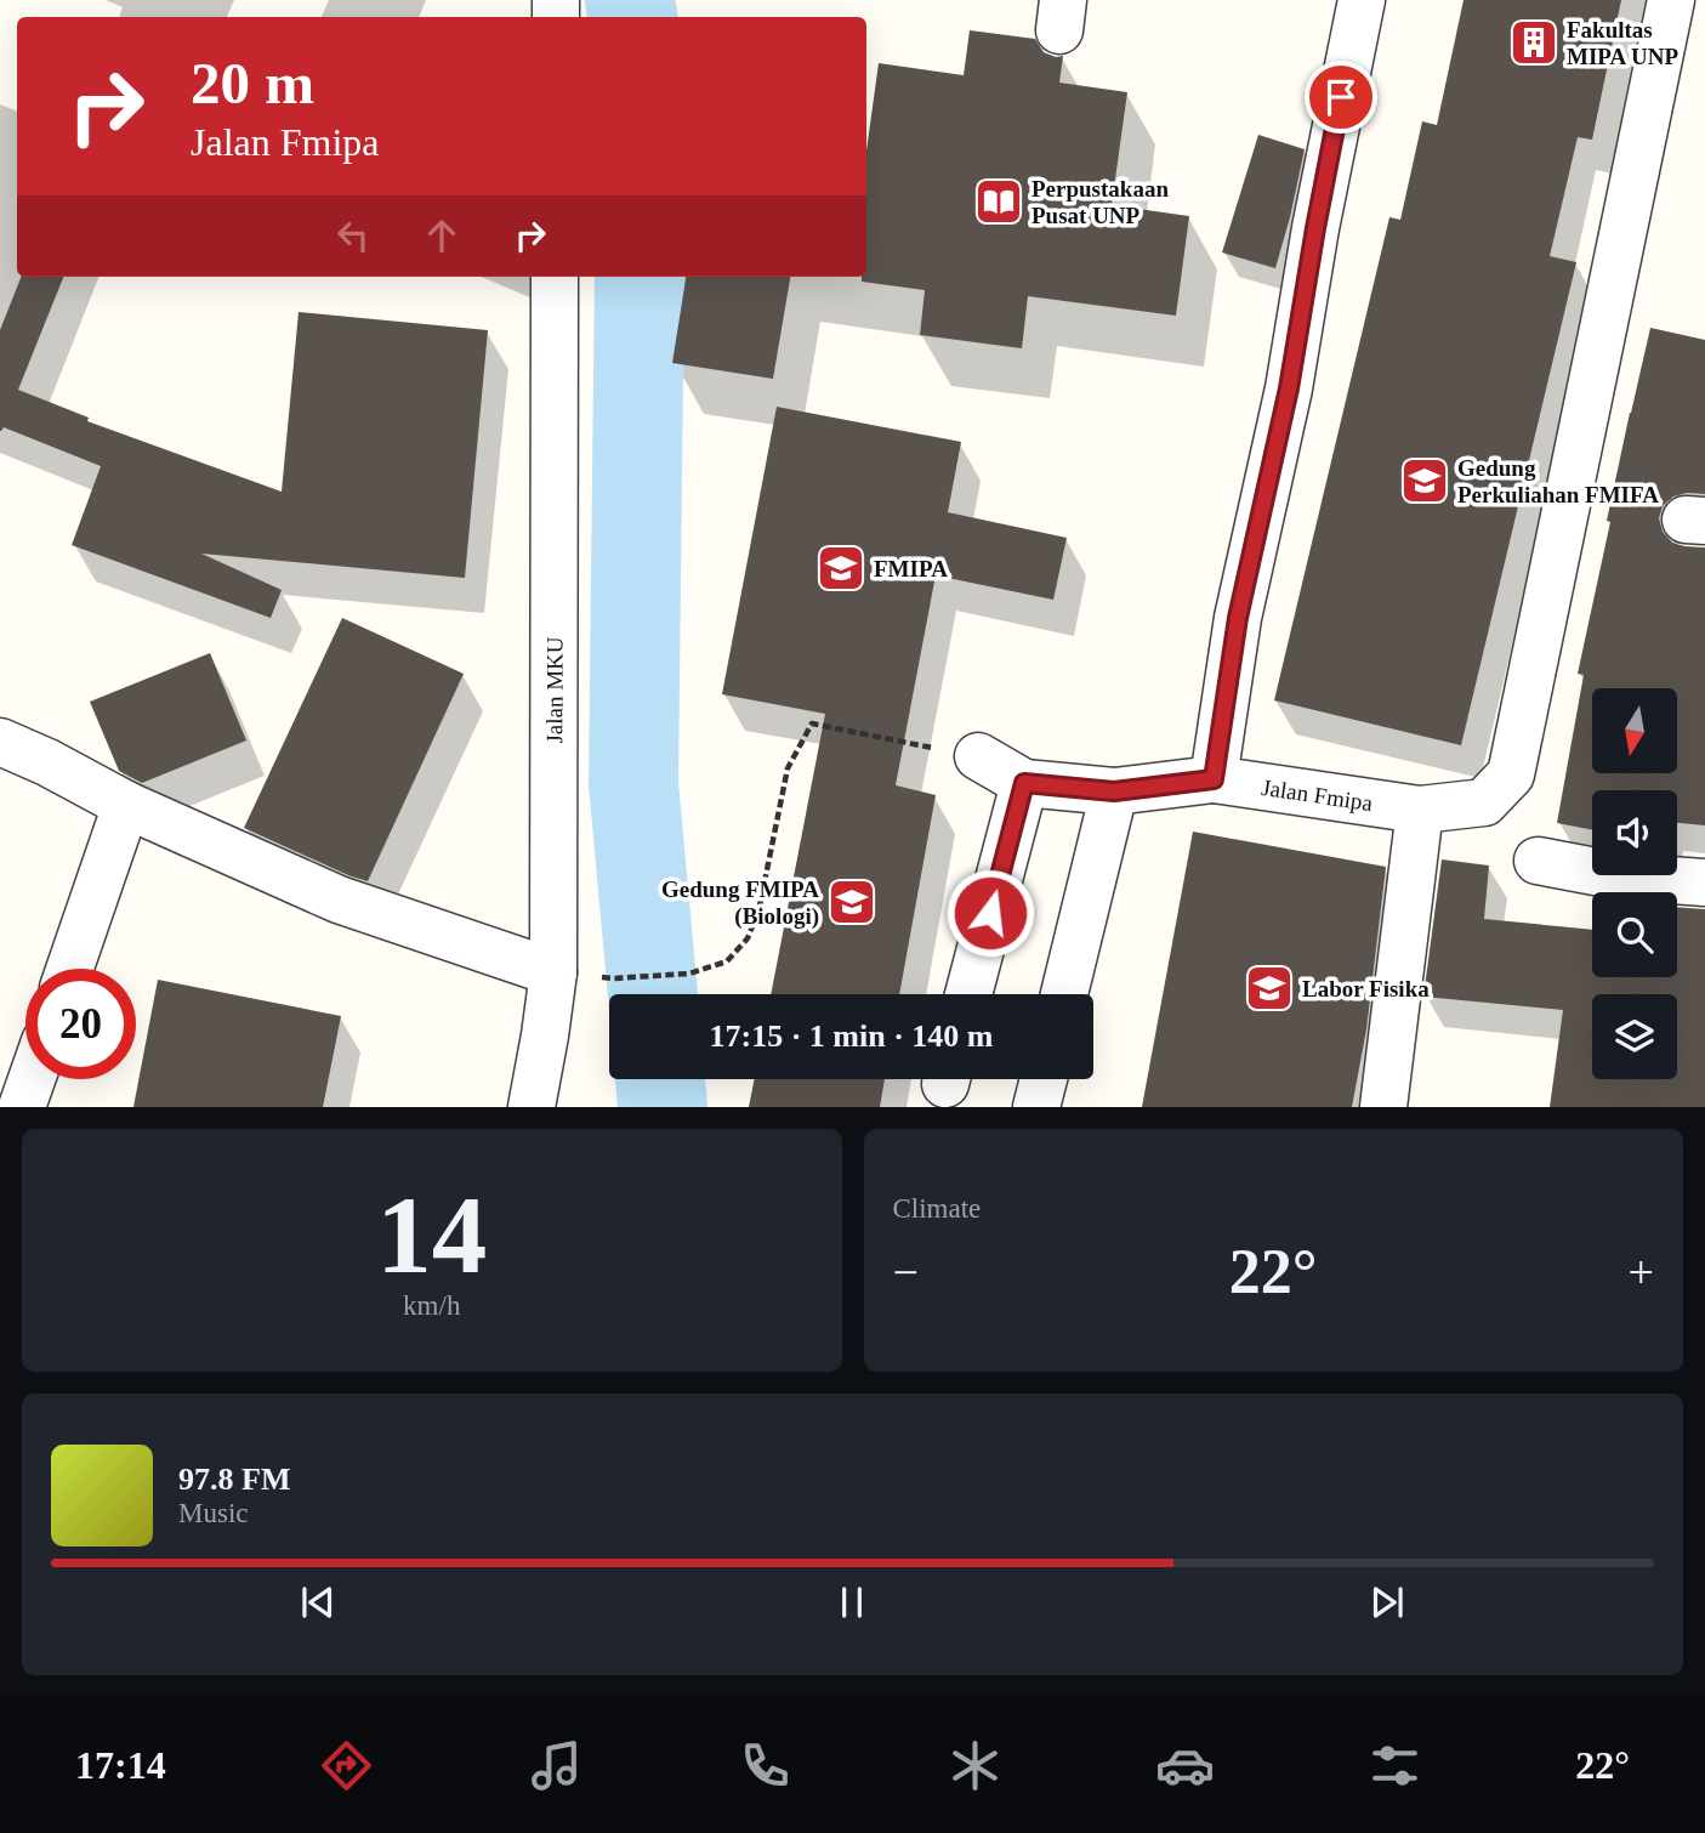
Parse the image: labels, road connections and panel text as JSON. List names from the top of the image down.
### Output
{
  "streets": {
    "street": ["Jalan MKU", "Jalan Fmipa"]
  },
  "places": {
    "building": ["Fakultas MIPA UNP"],
    "library": ["Perpustakaan Pusat UNP"],
    "school or university": [
      "Gedung Perkuliahan FMIFA",
      "FMIPA",
      "Gedung FMIPA (Biologi)",
      "Labor Fisika"
    ]
  },
  "north": "bottom",
  "page": {
    "turn": ["20 m", "Jalan Fmipa"],
    "limit": "20",
    "trip": "17:15 · 1 min · 140 m",
    "tile": [
      ["14", "km/h"],
      "Climate"
    ],
    "heat": ["−", "22°", "+"],
    "song": ["97.8 FM", "Music"],
    "tabs": ["17:14", "22°"]
  }
}
